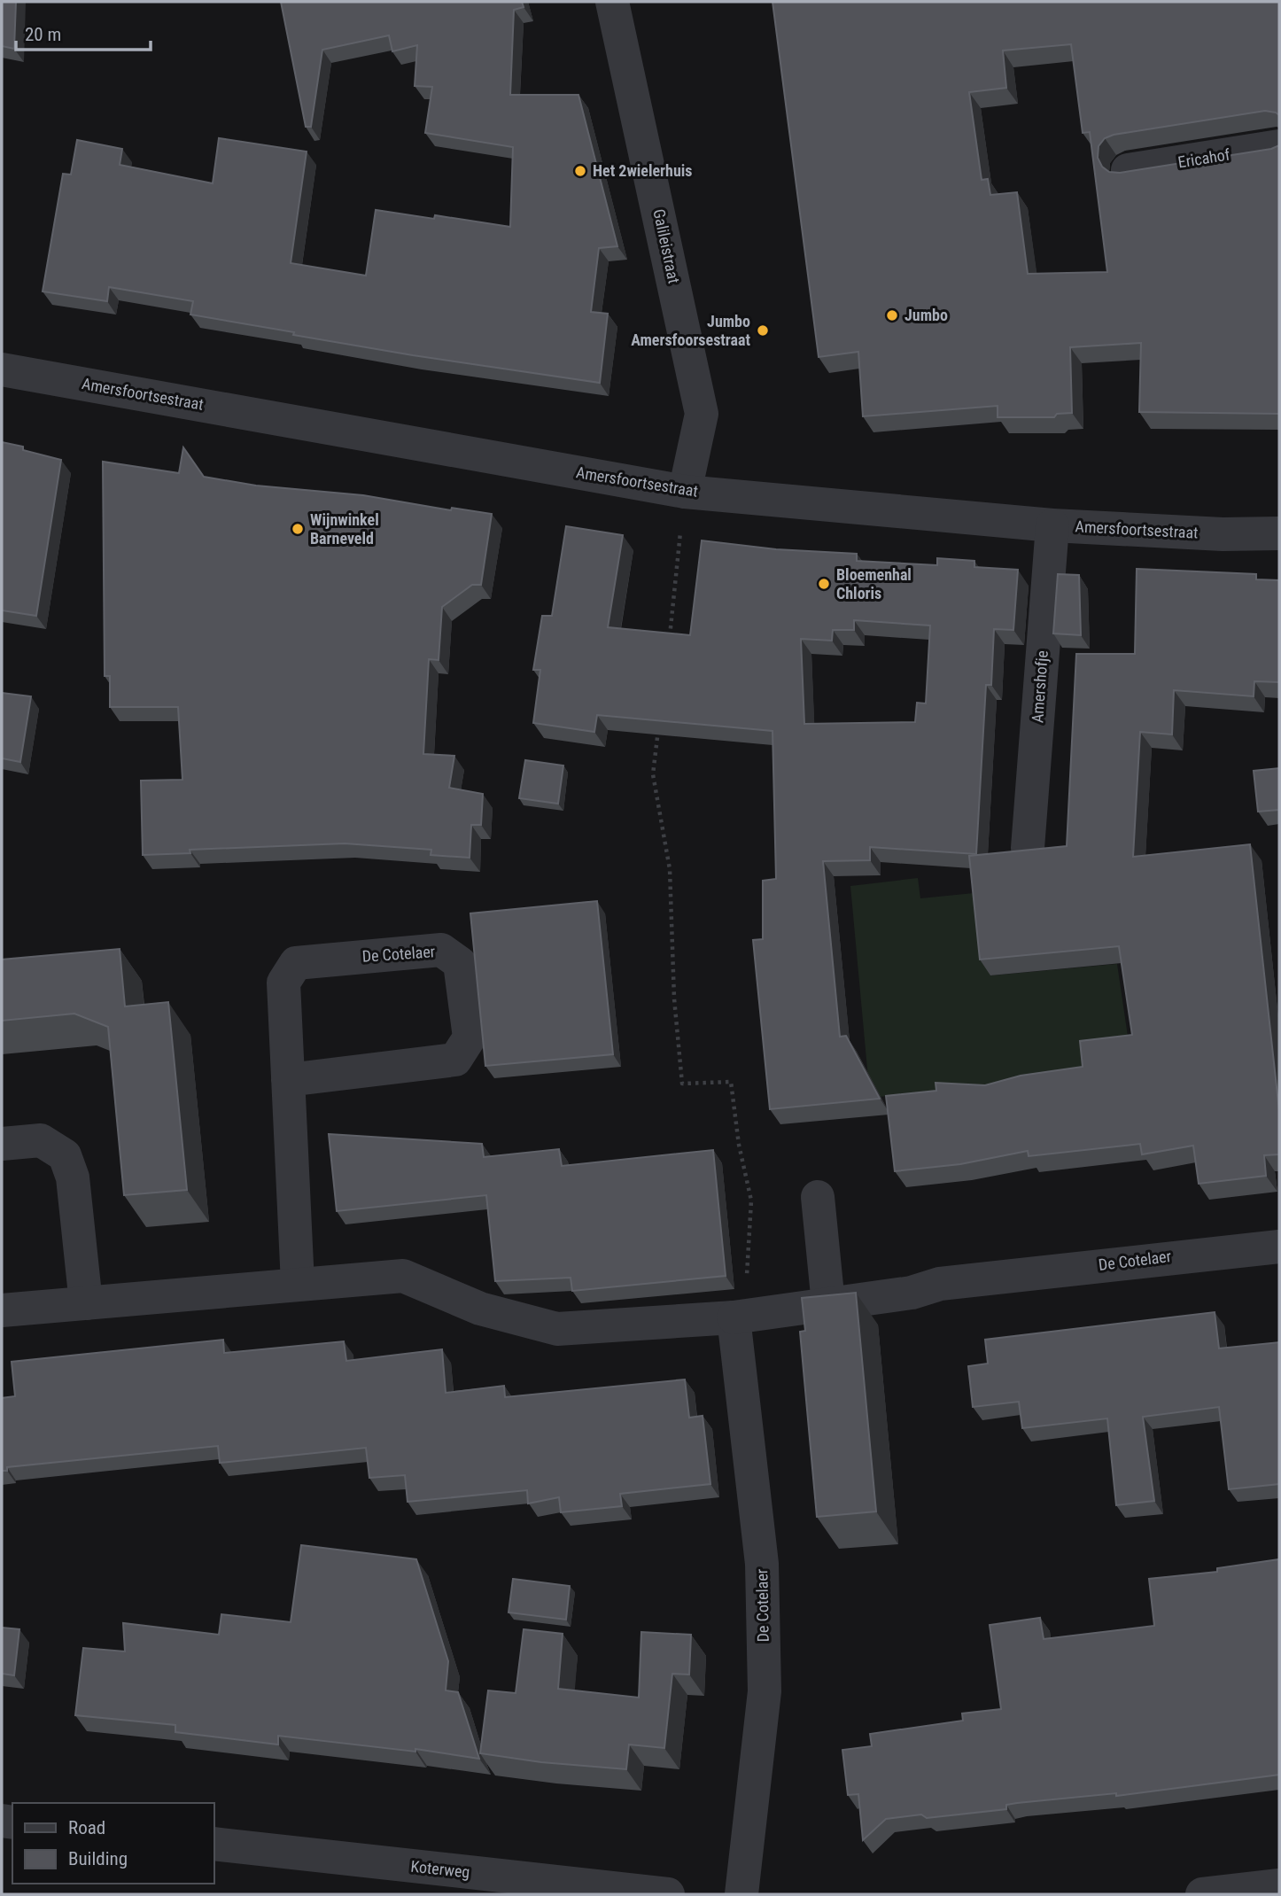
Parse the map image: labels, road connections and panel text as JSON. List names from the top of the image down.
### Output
{
  "streets": {
    "street": [
      "Ericahof",
      "Galileistraat",
      "Amersfoortsestraat",
      "Amershofje",
      "De Cotelaer",
      "Koterweg"
    ]
  },
  "crossings": [
    ["Galileistraat", "Amersfoortsestraat"],
    ["Amersfoortsestraat", "Amershofje"]
  ],
  "places": [
    "Het 2wielerhuis",
    "Jumbo",
    "Jumbo Amersfoorsestraat",
    "Wijnwinkel Barneveld",
    "Bloemenhal Chloris"
  ],
  "legend": ["Road", "Building"],
  "scale_bar": "20 m"
}
